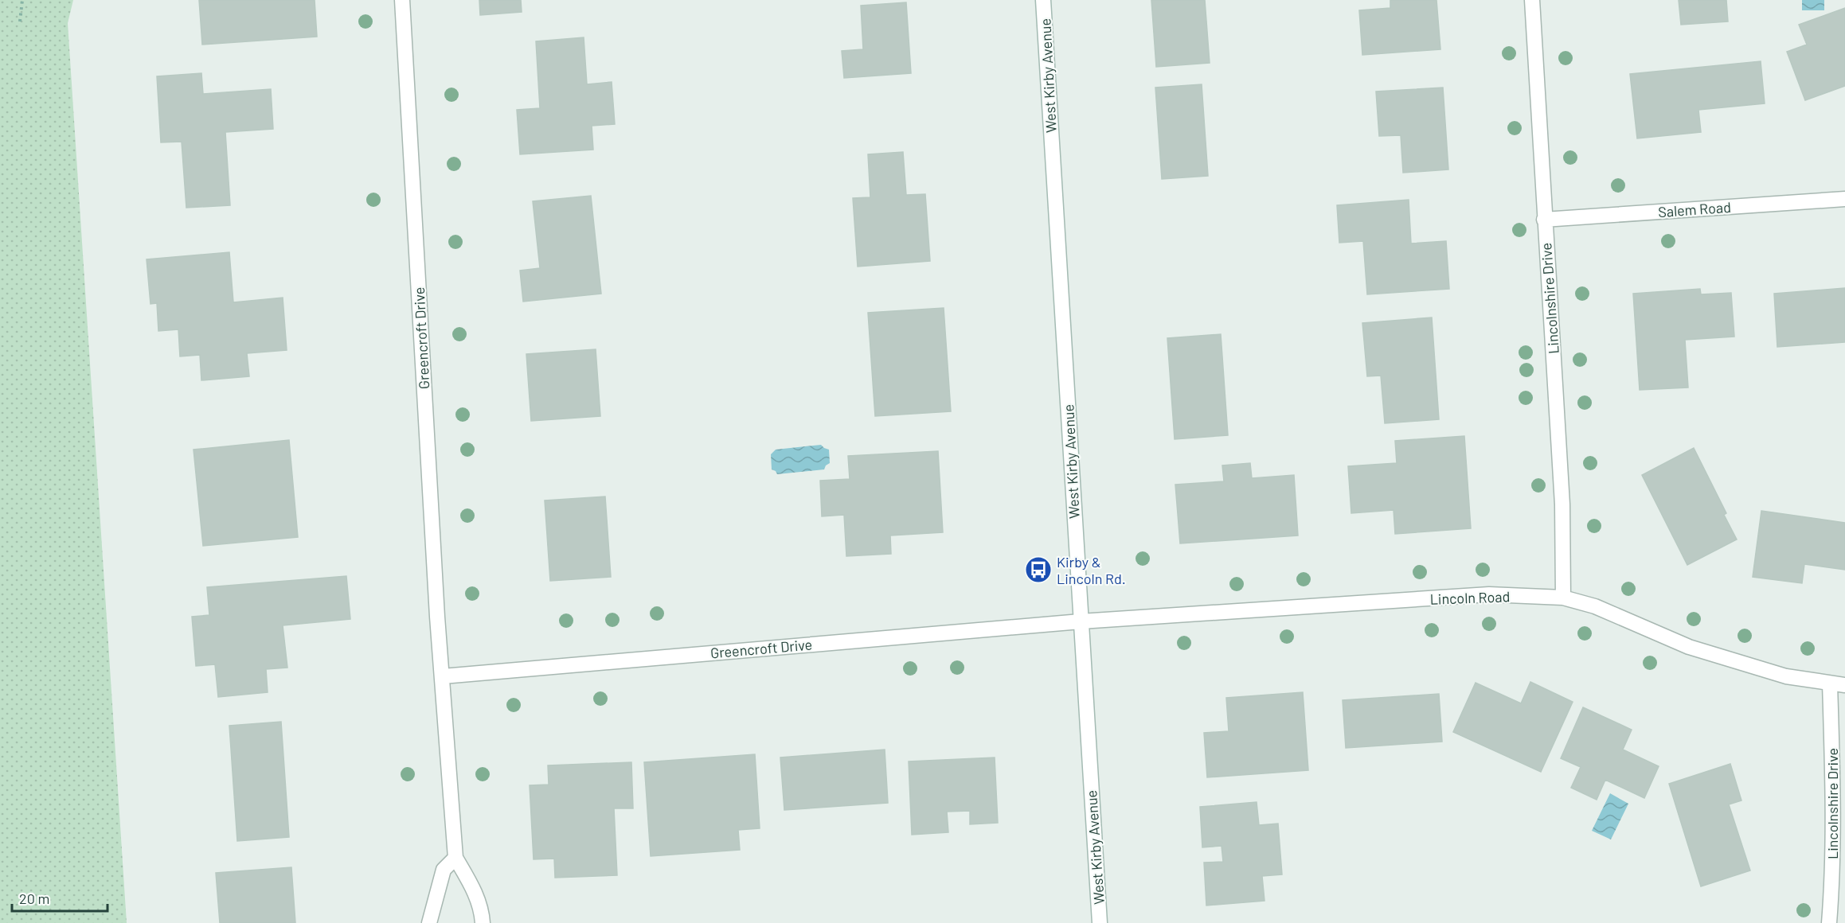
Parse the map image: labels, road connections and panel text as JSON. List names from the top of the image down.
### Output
{
  "streets": {
    "street": [
      "West Kirby Avenue",
      "Salem Road",
      "Lincolnshire Drive",
      "Greencroft Drive",
      "Lincoln Road"
    ]
  },
  "crossings": [
    ["West Kirby Avenue", "Greencroft Drive"],
    ["West Kirby Avenue", "Lincoln Road"],
    ["Salem Road", "Lincolnshire Drive"],
    ["Lincolnshire Drive", "Lincoln Road"],
    ["Greencroft Drive", "Lincoln Road"]
  ],
  "places": {
    "bus stop": ["Kirby & Lincoln Rd."]
  },
  "scale_bar": "20 m"
}
